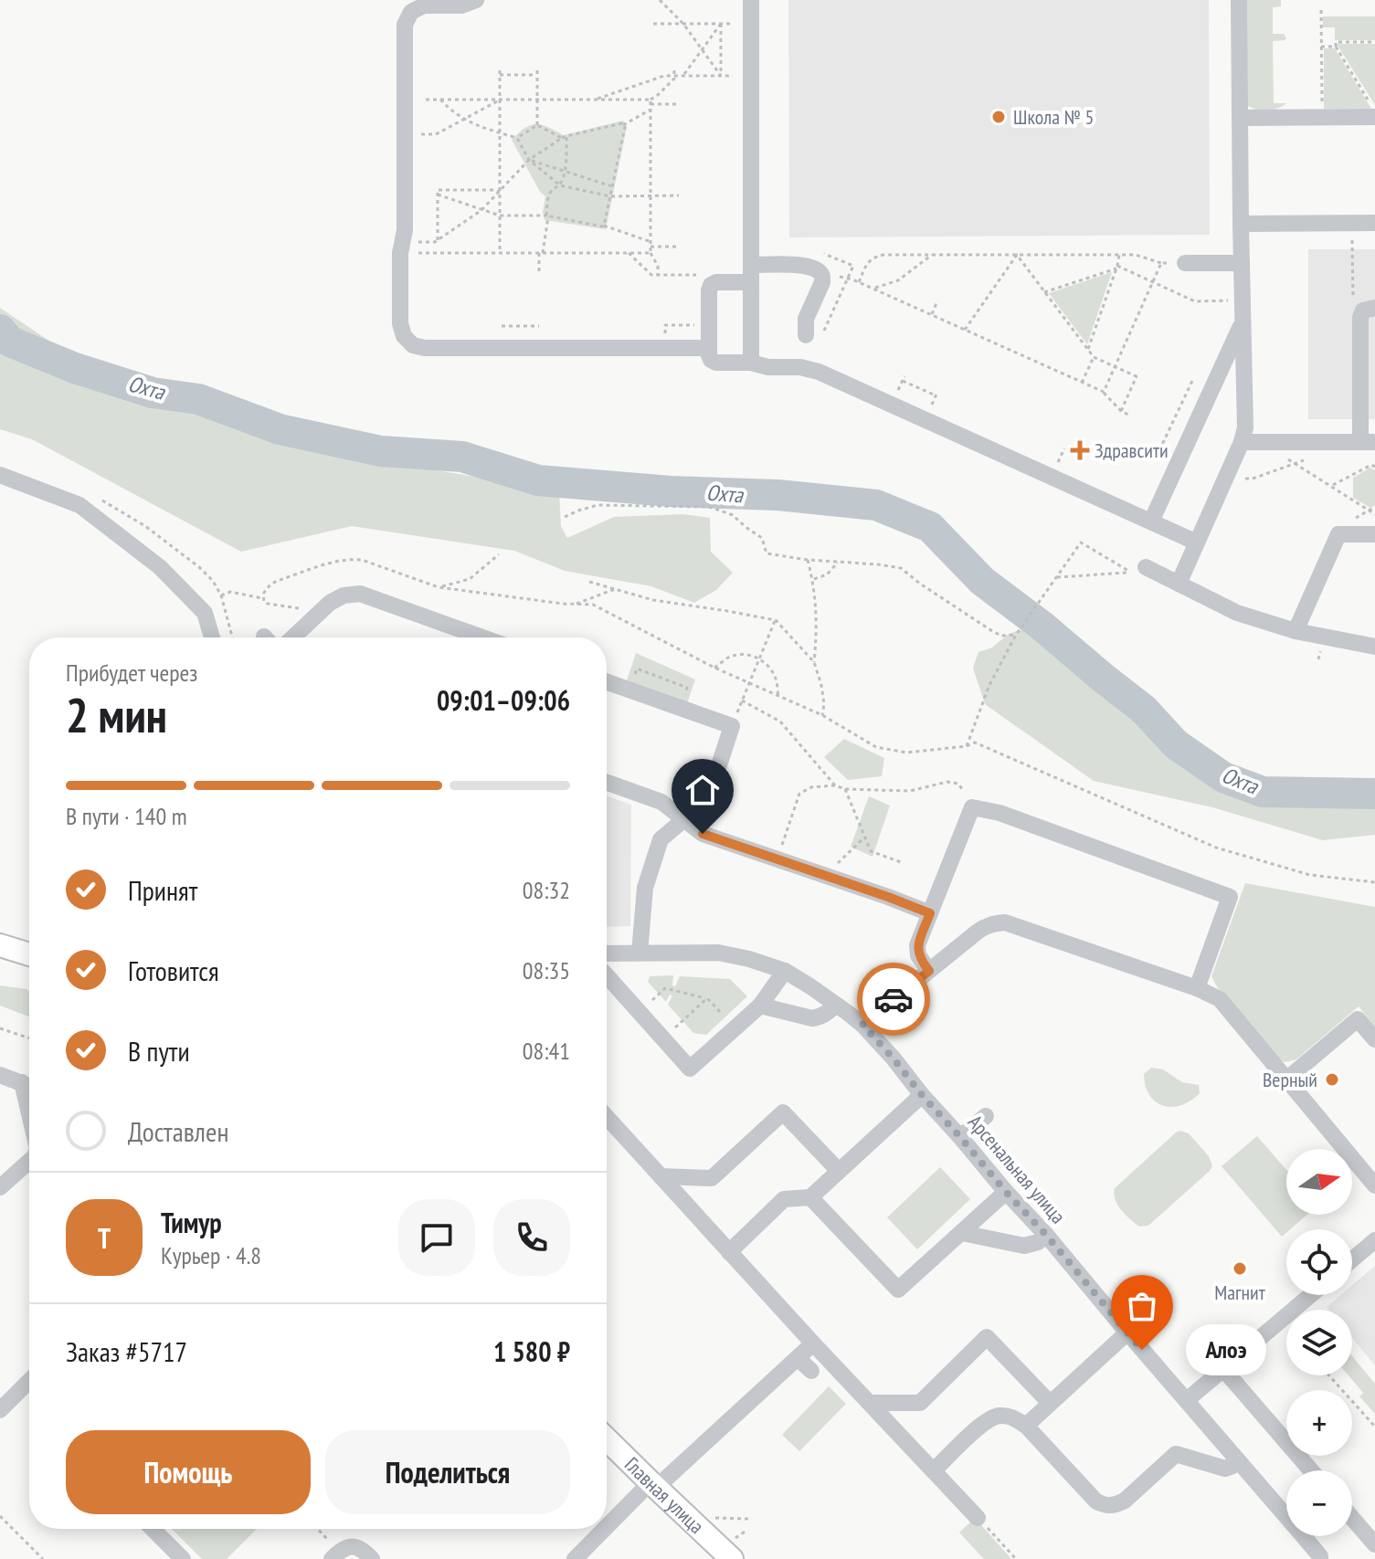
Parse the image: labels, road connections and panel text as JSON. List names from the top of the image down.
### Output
{
  "streets": {
    "main road": ["Главная улица"],
    "street": ["Арсенальная улица"]
  },
  "water": ["Охта"],
  "places": {
    "other": [
      "Школа № 5",
      "Верный",
      "Магнит",
      "Алоэ"
    ],
    "health": ["Здравсити"]
  },
  "north": "right",
  "page": {
    "heading": ["2 мин", "Прибудет через", "09:01–09:06"],
    "panel": [
      "Тимур",
      "Курьер · 4.8",
      "Заказ #5717",
      "1 580 ₽"
    ],
    "bar": "В пути · 140 m",
    "list": [
      ["Принят", "08:32"],
      ["Готовится", "08:35"],
      ["В пути", "08:41"],
      "Доставлен"
    ],
    "map_buttons": ["+", "−"],
    "round": "Т",
    "bubble": "Алоэ",
    "buttons": ["Помощь", "Поделиться"]
  }
}
